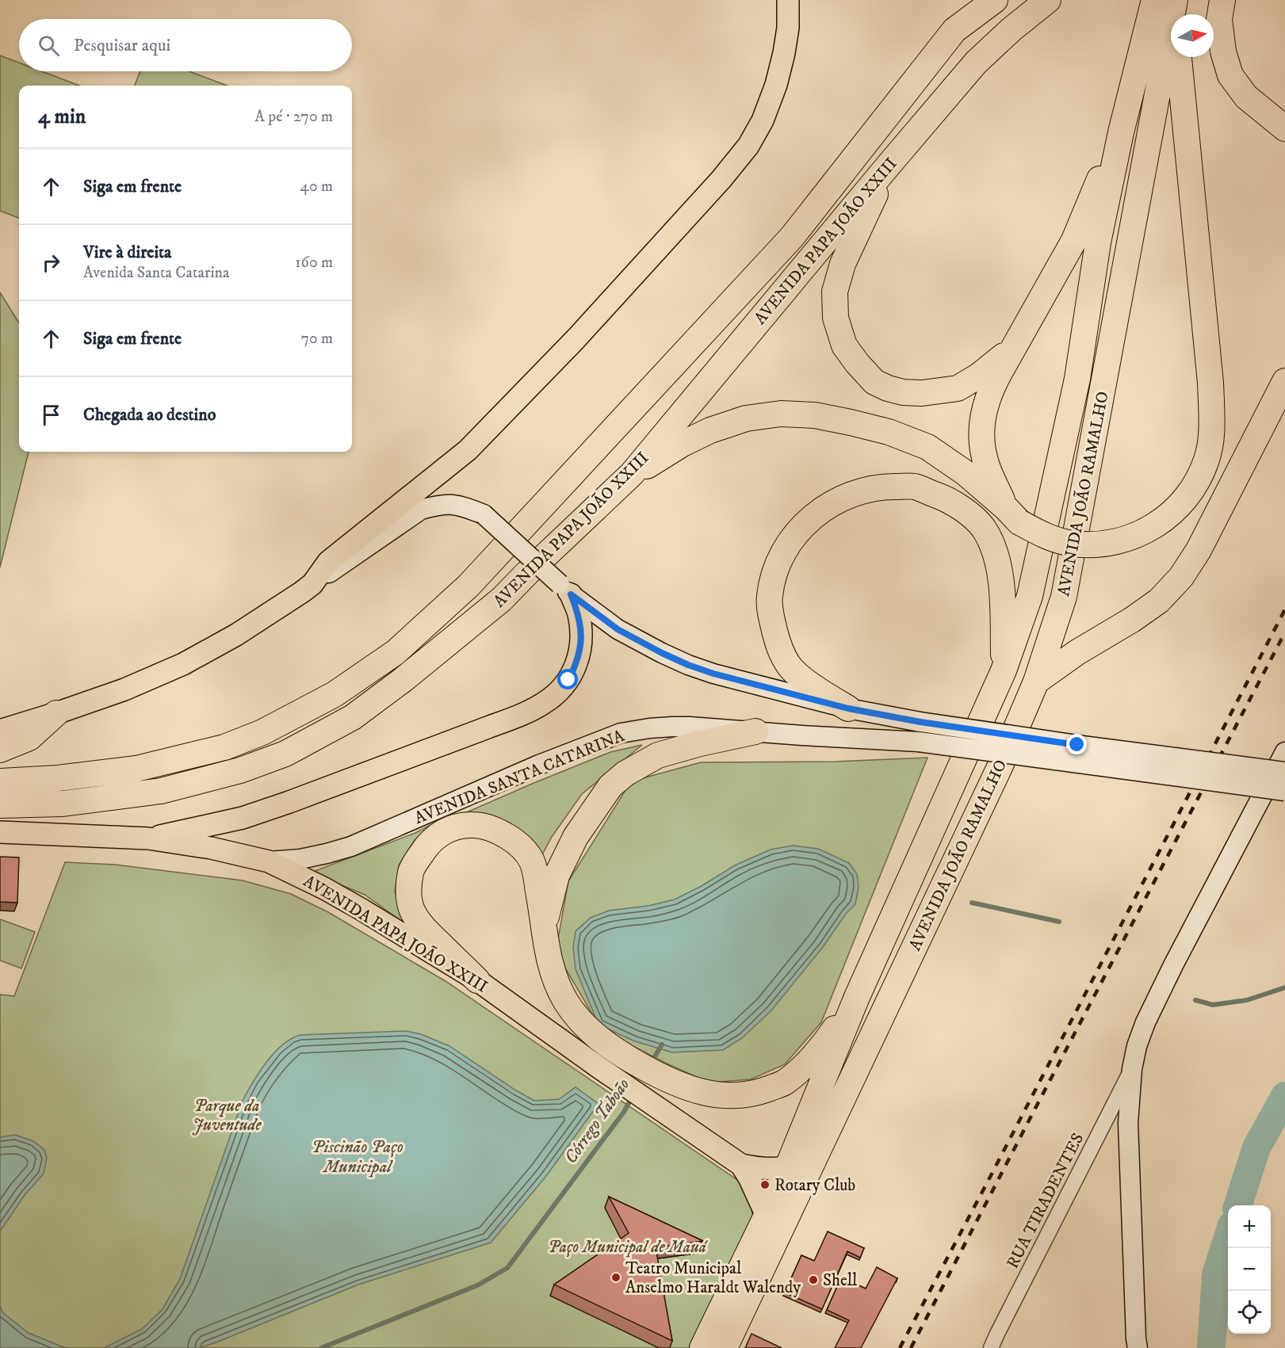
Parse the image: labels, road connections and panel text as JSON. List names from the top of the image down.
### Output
{
  "streets": {
    "highway": ["AVENIDA PAPA JOÃO XXIII", "AVENIDA JOÃO RAMALHO"],
    "main road": ["AVENIDA SANTA CATARINA"],
    "street": ["RUA TIRADENTES"]
  },
  "crossings": [
    ["AVENIDA PAPA JOÃO XXIII", "AVENIDA JOÃO RAMALHO"],
    ["AVENIDA PAPA JOÃO XXIII", "AVENIDA SANTA CATARINA"]
  ],
  "water": ["Córrego Taboão", "Piscinão Paço Municipal"],
  "parks": ["Parque da Juventude", "Paço Municipal de Mauá"],
  "places": ["Rotary Club", "Teatro Municipal Anselmo Haraldt Walendy", "Shell"],
  "north": "right",
  "page": {
    "search": "Pesquisar aqui",
    "heading": ["4 min", "A pé · 270 m"],
    "list": [
      ["Siga em frente", "40 m"],
      ["Vire à direita", "Avenida Santa Catarina", "160 m"],
      ["Siga em frente", "70 m"],
      "Chegada ao destino"
    ],
    "map_buttons": ["+", "−"]
  }
}
